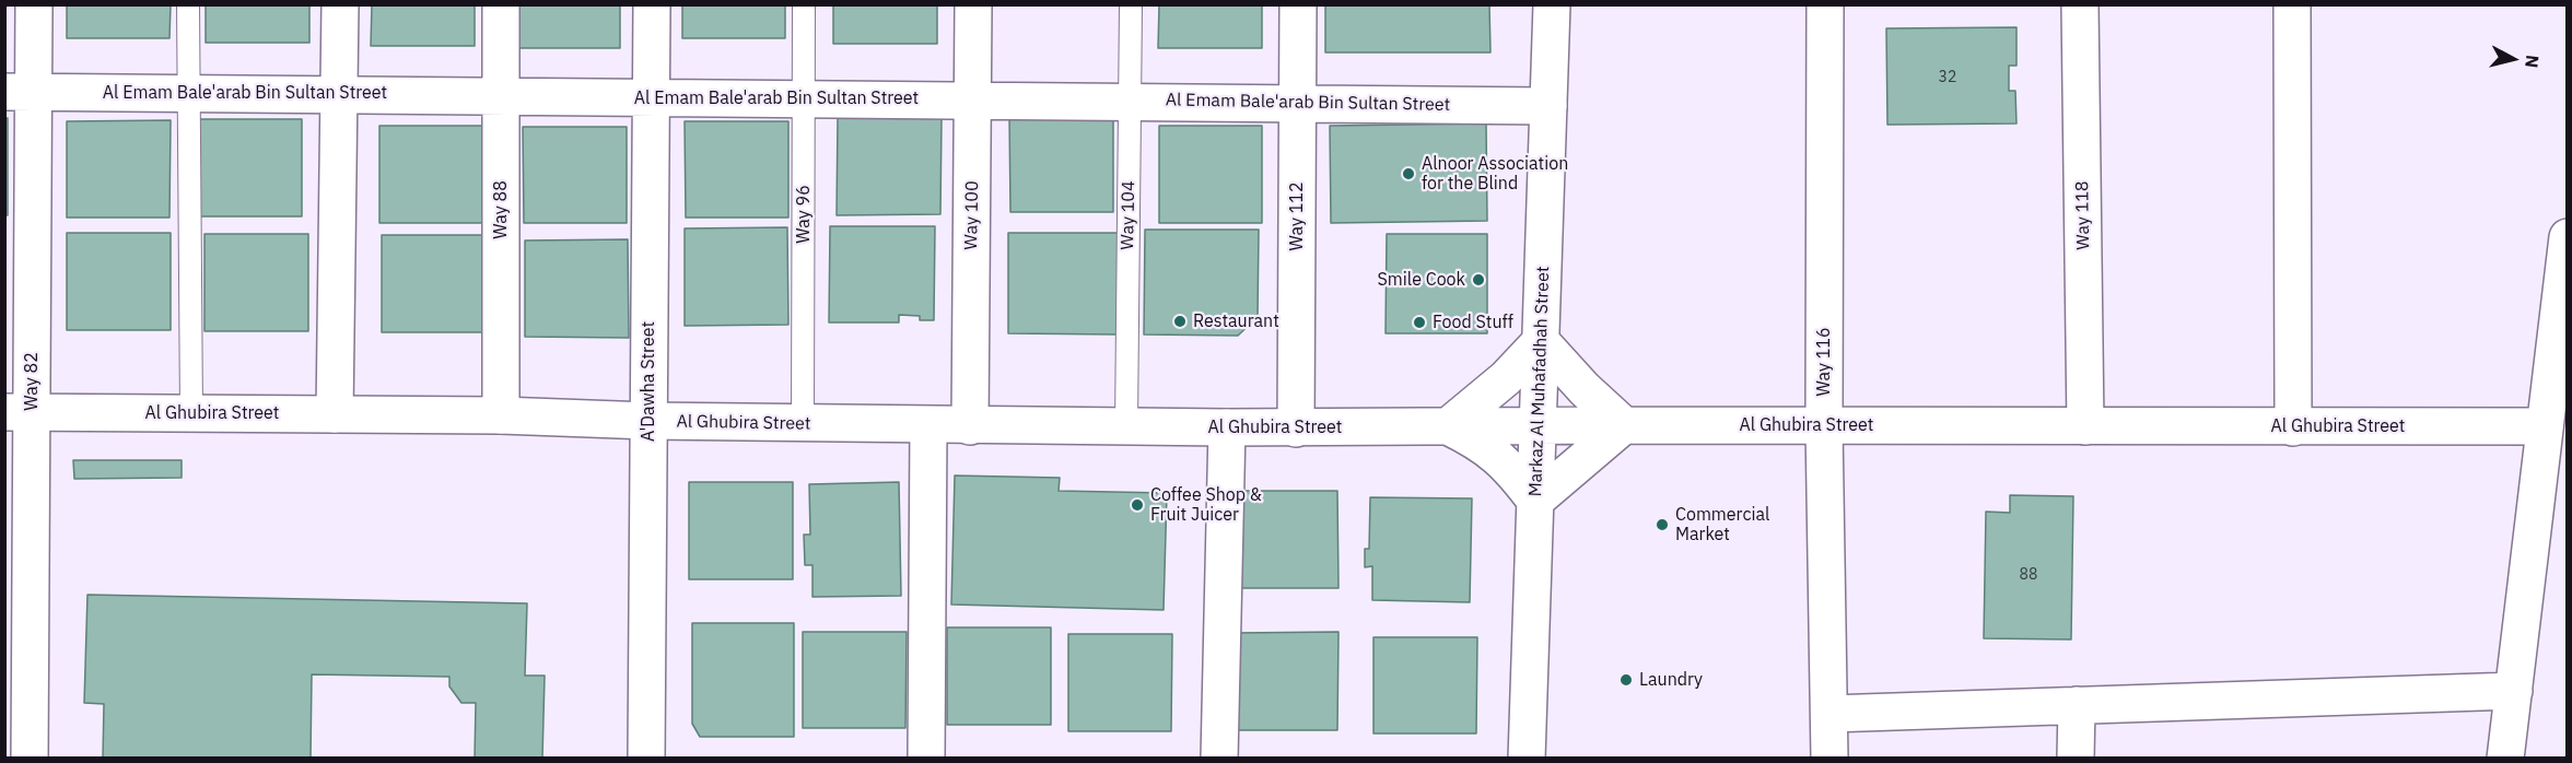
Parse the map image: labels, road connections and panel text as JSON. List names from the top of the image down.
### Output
{
  "streets": {
    "street": [
      "Al Emam Bale'arab Bin Sultan Street",
      "Way 88",
      "Way 100",
      "Way 118",
      "Way 112",
      "Way 116",
      "Way 82",
      "A'Dawha Street",
      "Markaz Al Muhafadhah Street",
      "Al Ghubira Street"
    ],
    "lane": ["Way 96", "Way 104"]
  },
  "crossings": [
    ["Al Emam Bale'arab Bin Sultan Street", "Way 88"],
    ["Al Emam Bale'arab Bin Sultan Street", "Way 96"],
    ["Al Emam Bale'arab Bin Sultan Street", "Way 100"],
    ["Al Emam Bale'arab Bin Sultan Street", "Way 104"],
    ["Al Emam Bale'arab Bin Sultan Street", "Way 112"],
    ["Al Emam Bale'arab Bin Sultan Street", "Way 82"],
    ["Al Emam Bale'arab Bin Sultan Street", "A'Dawha Street"],
    ["Al Emam Bale'arab Bin Sultan Street", "Markaz Al Muhafadhah Street"],
    ["Way 88", "Al Ghubira Street"],
    ["Way 96", "Al Ghubira Street"],
    ["Way 100", "Al Ghubira Street"],
    ["Way 104", "Al Ghubira Street"],
    ["Way 118", "Al Ghubira Street"],
    ["Way 112", "Al Ghubira Street"],
    ["Way 116", "Al Ghubira Street"],
    ["Way 82", "Al Ghubira Street"],
    ["A'Dawha Street", "Al Ghubira Street"],
    ["Markaz Al Muhafadhah Street", "Al Ghubira Street"]
  ],
  "places": [
    "Alnoor Association for the Blind",
    "Smile Cook",
    "Restaurant",
    "Food Stuff",
    "Coffee Shop & Fruit Juicer",
    "Commercial Market",
    "Laundry"
  ],
  "house_numbers": ["32", "88"],
  "north": "right"
}
